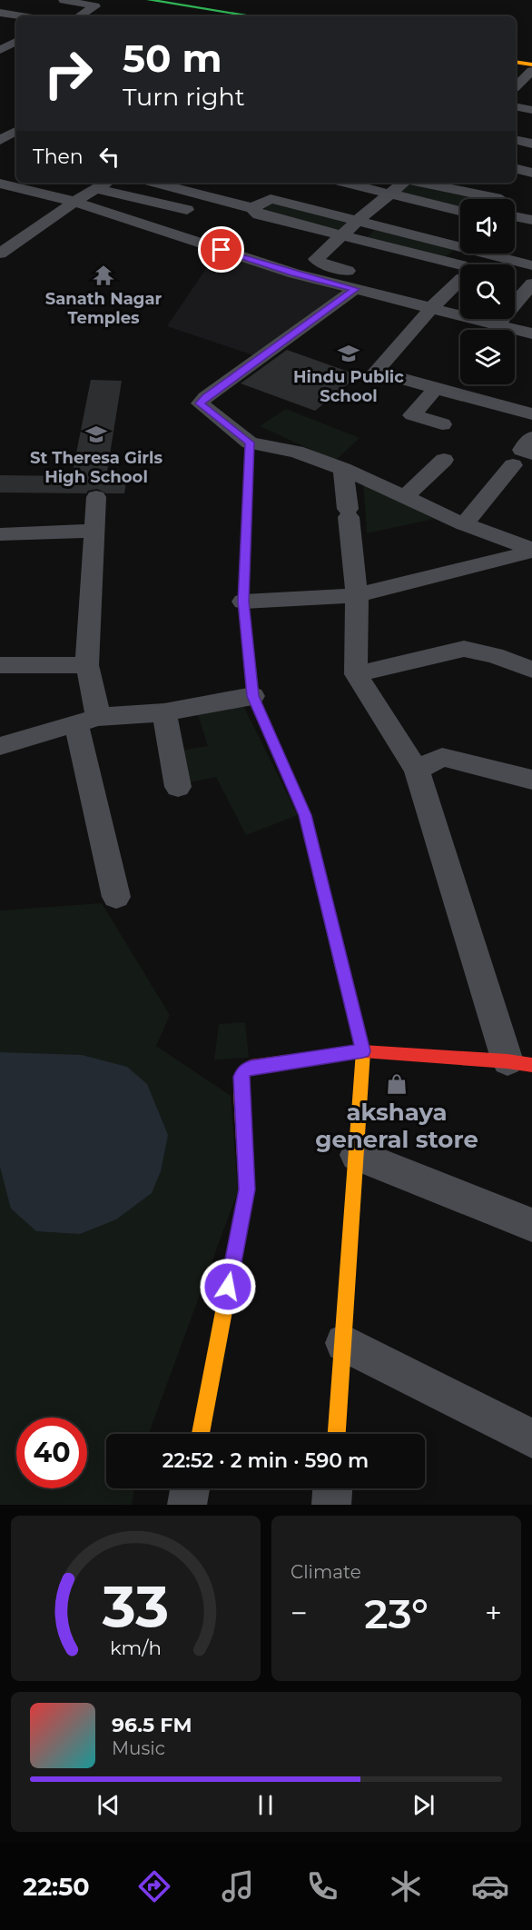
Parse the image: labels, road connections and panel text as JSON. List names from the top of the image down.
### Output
{
  "places": {
    "temple": ["Sanath Nagar Temples"],
    "school or university": ["Hindu Public School", "St Theresa Girls High School"],
    "shop": ["akshaya general store"]
  },
  "page": {
    "turn": ["50 m", "Turn right"],
    "then": "Then",
    "limit": "40",
    "trip": "22:52 · 2 min · 590 m",
    "tile": "Climate",
    "heat": ["−", "23°", "+"],
    "song": ["96.5 FM", "Music"],
    "tabs": "22:50",
    "gauge": ["33", "km/h"]
  }
}
